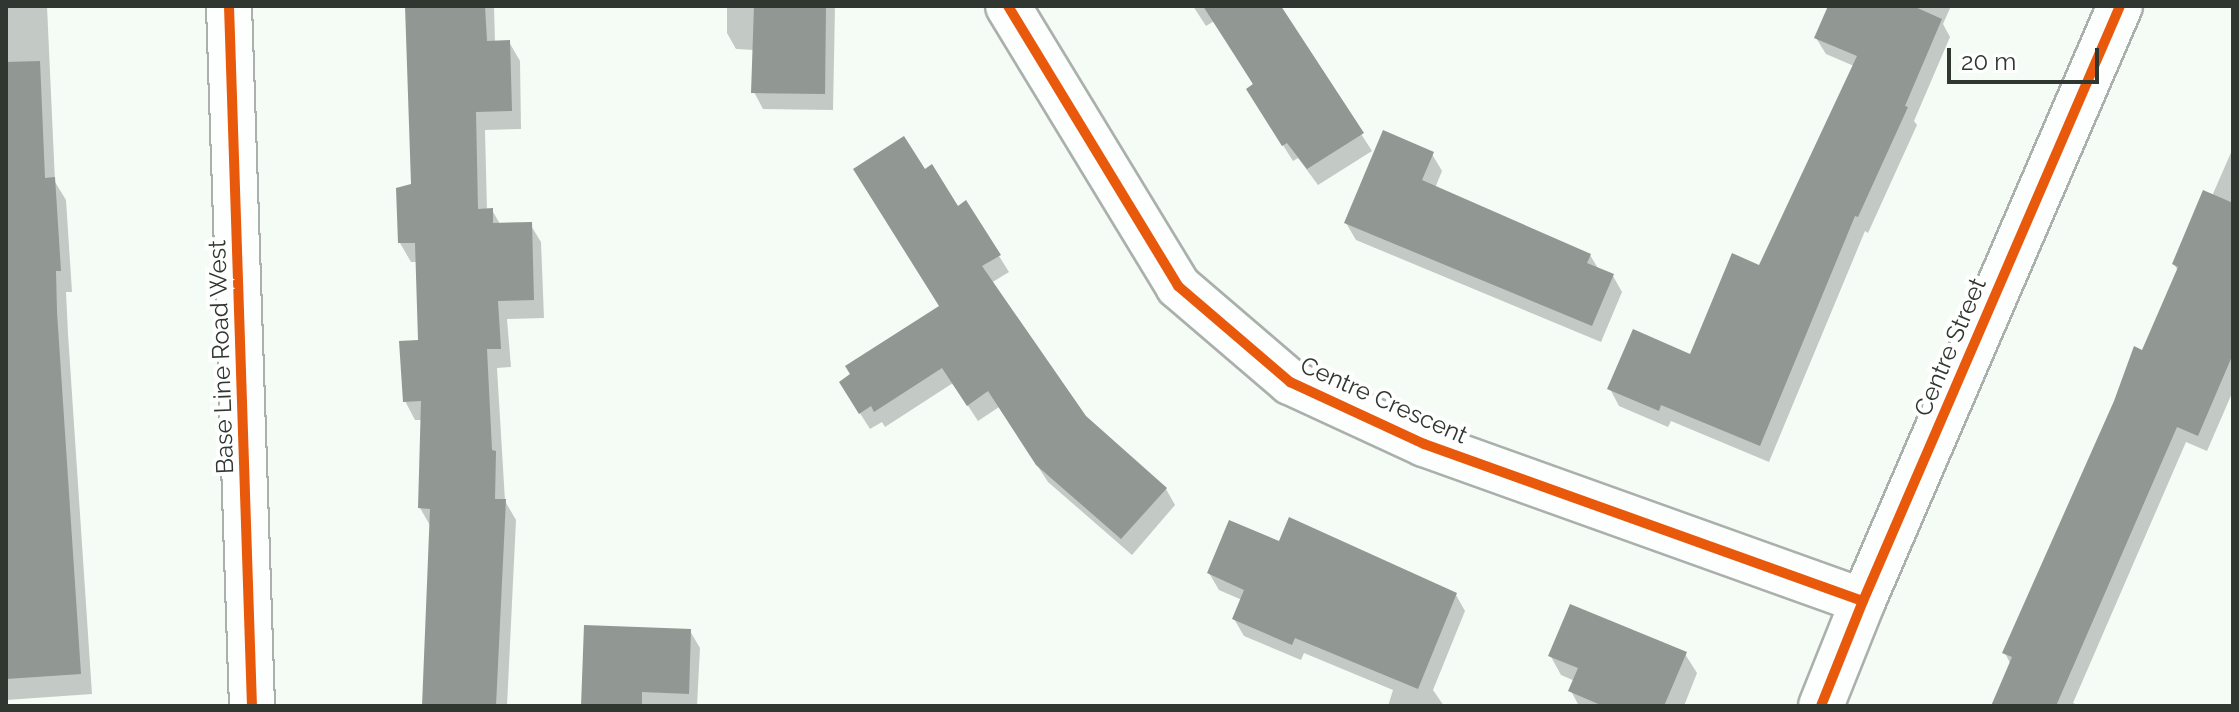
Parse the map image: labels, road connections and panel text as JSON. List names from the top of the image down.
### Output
{
  "streets": {
    "street": ["Centre Street", "Base Line Road West", "Centre Crescent"]
  },
  "crossings": [
    ["Centre Street", "Centre Crescent"]
  ],
  "scale_bar": "20 m"
}
